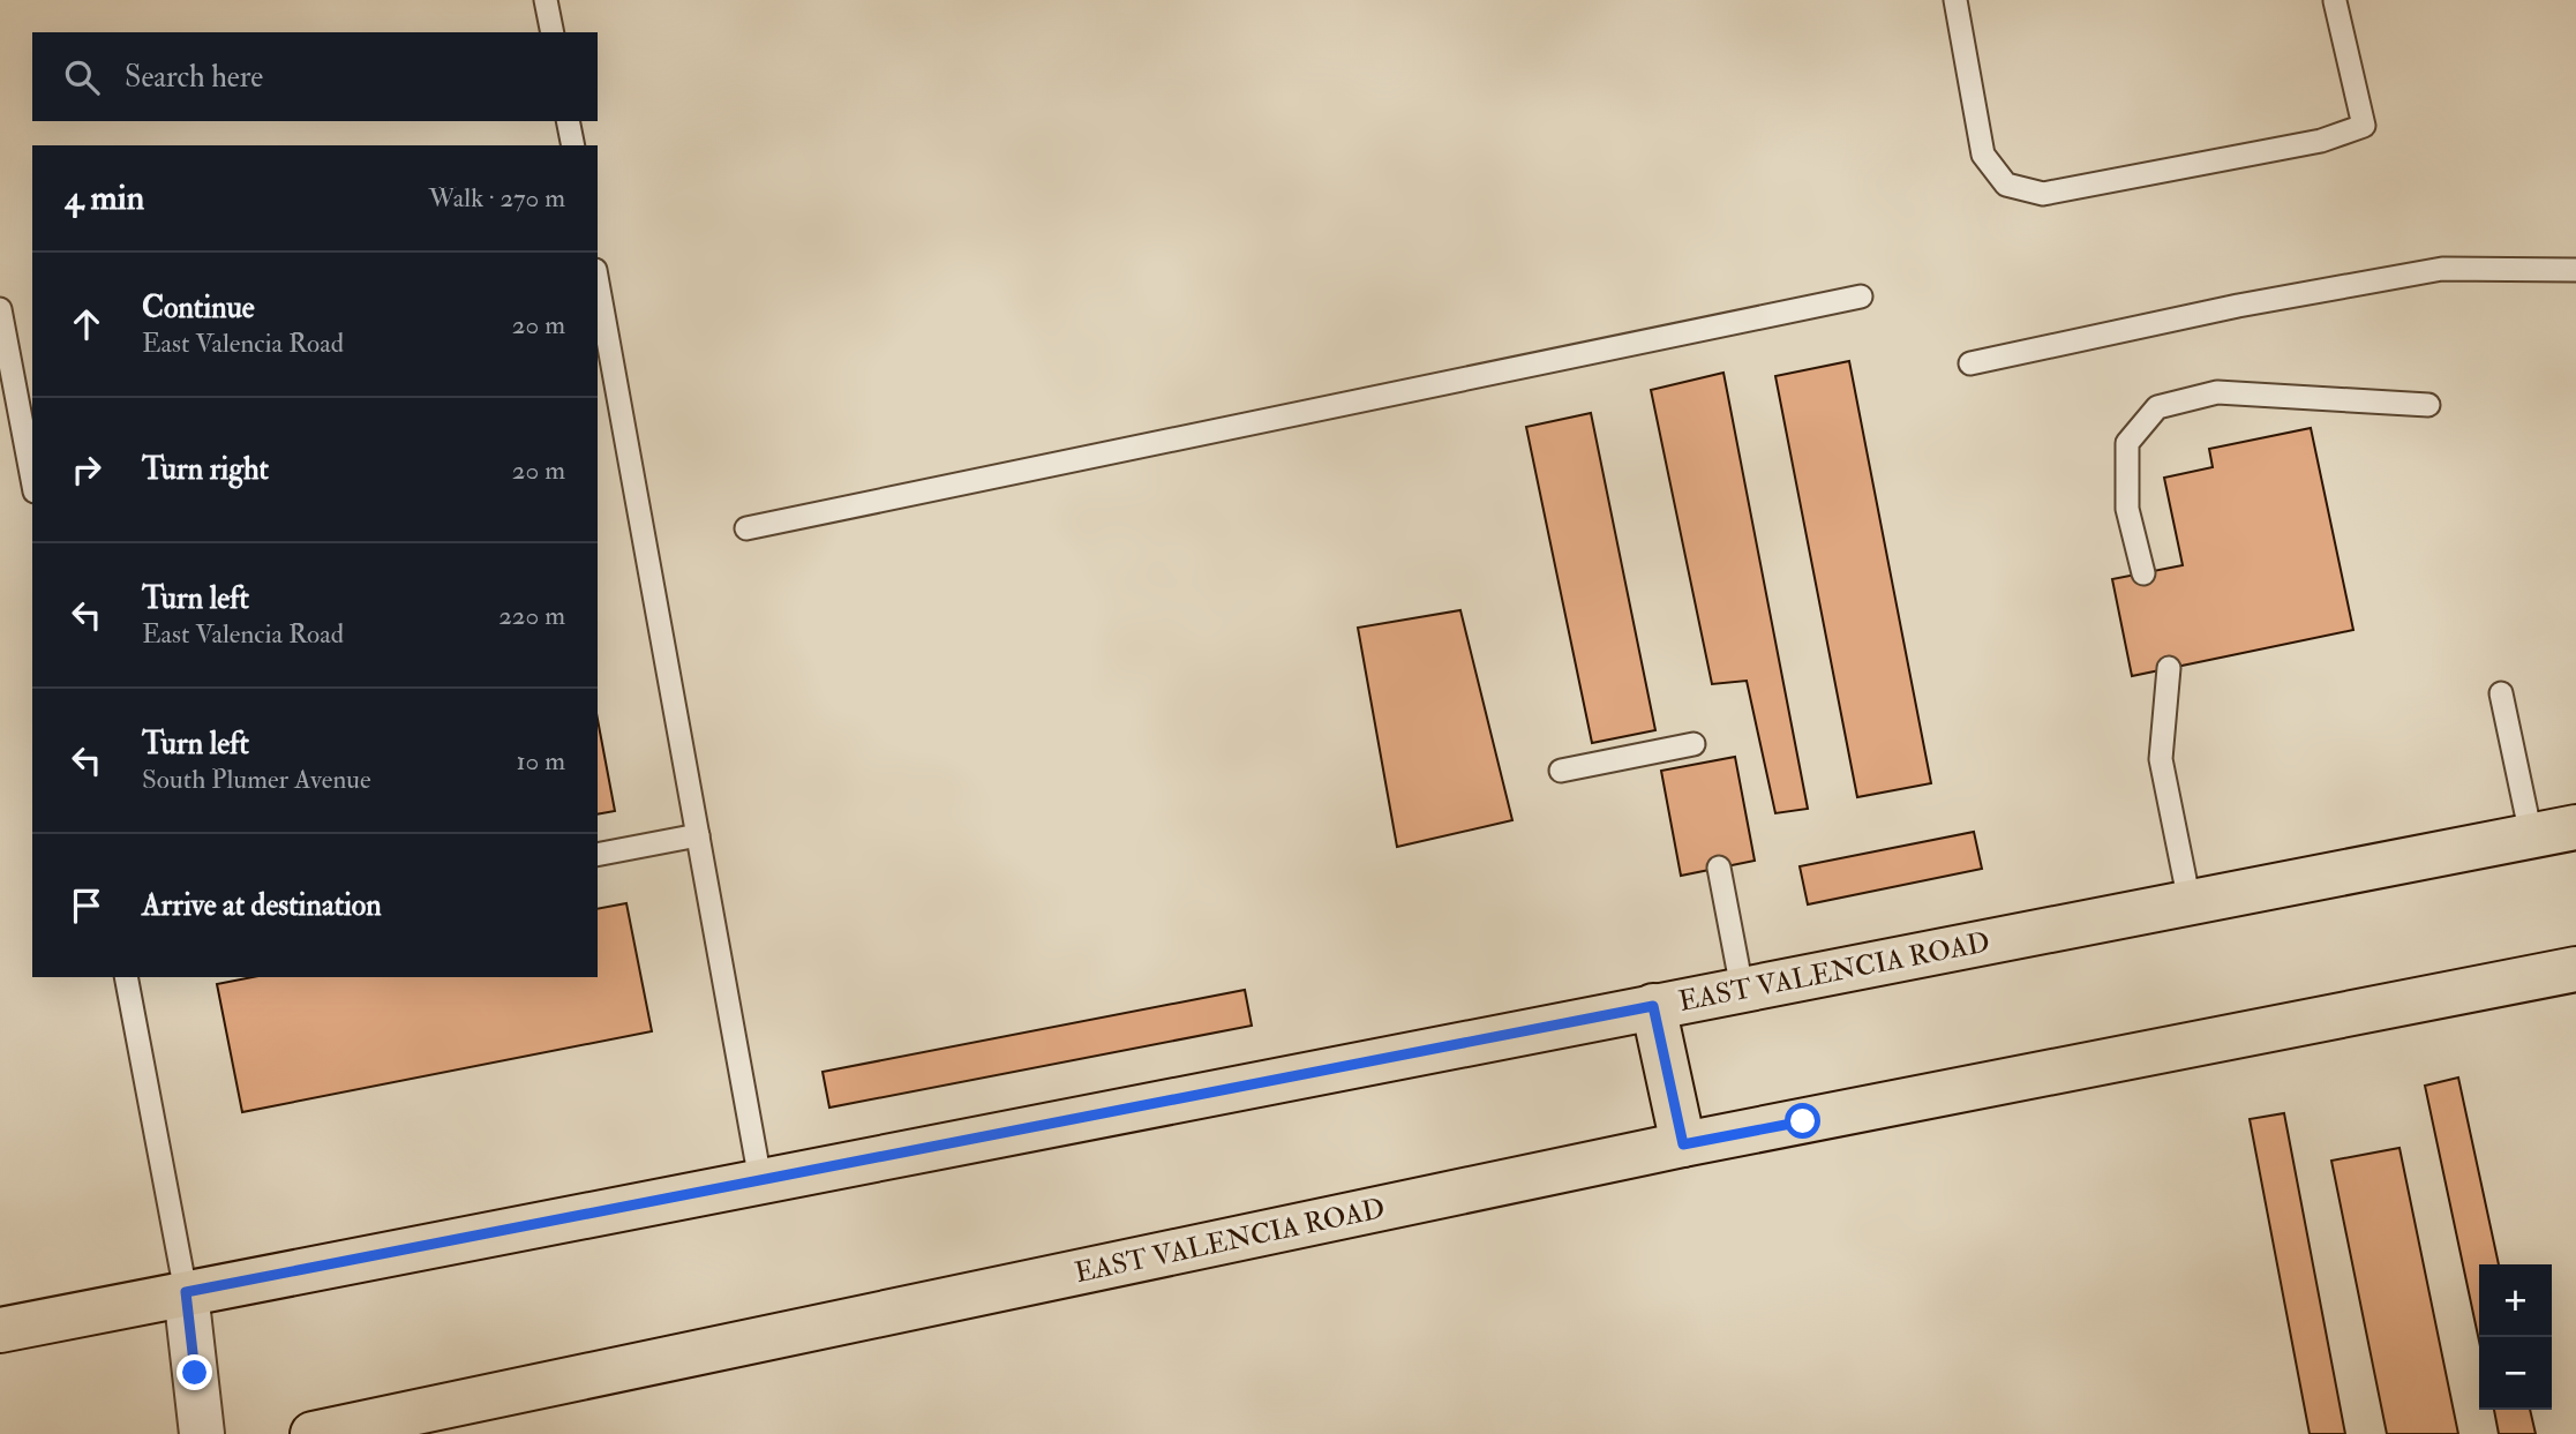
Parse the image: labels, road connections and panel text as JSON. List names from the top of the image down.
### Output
{
  "streets": {
    "main road": ["EAST VALENCIA ROAD"]
  },
  "page": {
    "search": "Search here",
    "heading": ["4 min", "Walk · 270 m"],
    "list": [
      ["Continue", "East Valencia Road", "20 m"],
      ["Turn right", "20 m"],
      ["Turn left", "East Valencia Road", "220 m"],
      ["Turn left", "South Plumer Avenue", "10 m"],
      "Arrive at destination"
    ],
    "map_buttons": ["+", "−"]
  }
}
